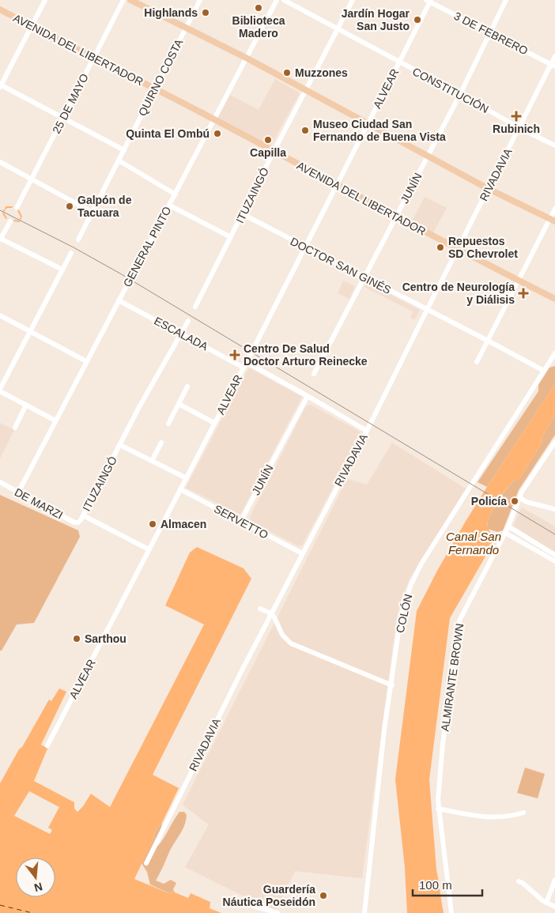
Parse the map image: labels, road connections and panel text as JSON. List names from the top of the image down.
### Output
{
  "streets": {
    "main road": ["AVENIDA DEL LIBERTADOR"],
    "street": [
      "3 DE FEBRERO",
      "QUIRNO COSTA",
      "ALVEAR",
      "CONSTITUCIÓN",
      "25 DE MAYO",
      "RIVADAVIA",
      "JUNÍN",
      "ITUZAINGÓ",
      "GENERAL PINTO",
      "DOCTOR SAN GINÉS",
      "ESCALADA",
      "DE MARZI",
      "SERVETTO",
      "COLÓN",
      "ALMIRANTE BROWN"
    ]
  },
  "crossings": [
    ["3 DE FEBRERO", "ALVEAR"],
    ["3 DE FEBRERO", "RIVADAVIA"],
    ["3 DE FEBRERO", "JUNÍN"],
    ["AVENIDA DEL LIBERTADOR", "QUIRNO COSTA"],
    ["AVENIDA DEL LIBERTADOR", "ALVEAR"],
    ["AVENIDA DEL LIBERTADOR", "25 DE MAYO"],
    ["AVENIDA DEL LIBERTADOR", "RIVADAVIA"],
    ["AVENIDA DEL LIBERTADOR", "JUNÍN"],
    ["AVENIDA DEL LIBERTADOR", "ITUZAINGÓ"],
    ["AVENIDA DEL LIBERTADOR", "GENERAL PINTO"],
    ["ALVEAR", "CONSTITUCIÓN"],
    ["ALVEAR", "DOCTOR SAN GINÉS"],
    ["ALVEAR", "ESCALADA"],
    ["ALVEAR", "SERVETTO"],
    ["CONSTITUCIÓN", "RIVADAVIA"],
    ["CONSTITUCIÓN", "JUNÍN"],
    ["CONSTITUCIÓN", "ITUZAINGÓ"],
    ["RIVADAVIA", "DOCTOR SAN GINÉS"],
    ["RIVADAVIA", "SERVETTO"],
    ["JUNÍN", "DOCTOR SAN GINÉS"],
    ["JUNÍN", "SERVETTO"],
    ["ITUZAINGÓ", "DOCTOR SAN GINÉS"],
    ["ITUZAINGÓ", "ESCALADA"],
    ["ITUZAINGÓ", "DE MARZI"],
    ["GENERAL PINTO", "ESCALADA"],
    ["GENERAL PINTO", "DE MARZI"],
    ["DOCTOR SAN GINÉS", "COLÓN"]
  ],
  "water": ["Canal San Fernando"],
  "places": {
    "other": [
      "Biblioteca Madero",
      "Highlands",
      "Jardín Hogar San Justo",
      "Muzzones",
      "Museo Ciudad San Fernando de Buena Vista",
      "Quinta El Ombú",
      "Capilla",
      "Galpón de Tacuara",
      "Repuestos SD Chevrolet",
      "Policía",
      "Almacen",
      "Sarthou",
      "Guardería Náutica Poseidón"
    ],
    "health": ["Rubinich", "Centro de Neurología y Diálisis", "Centro De Salud Doctor Arturo Reinecke"]
  },
  "scale_bar": "100 m",
  "north": "bottom"
}
